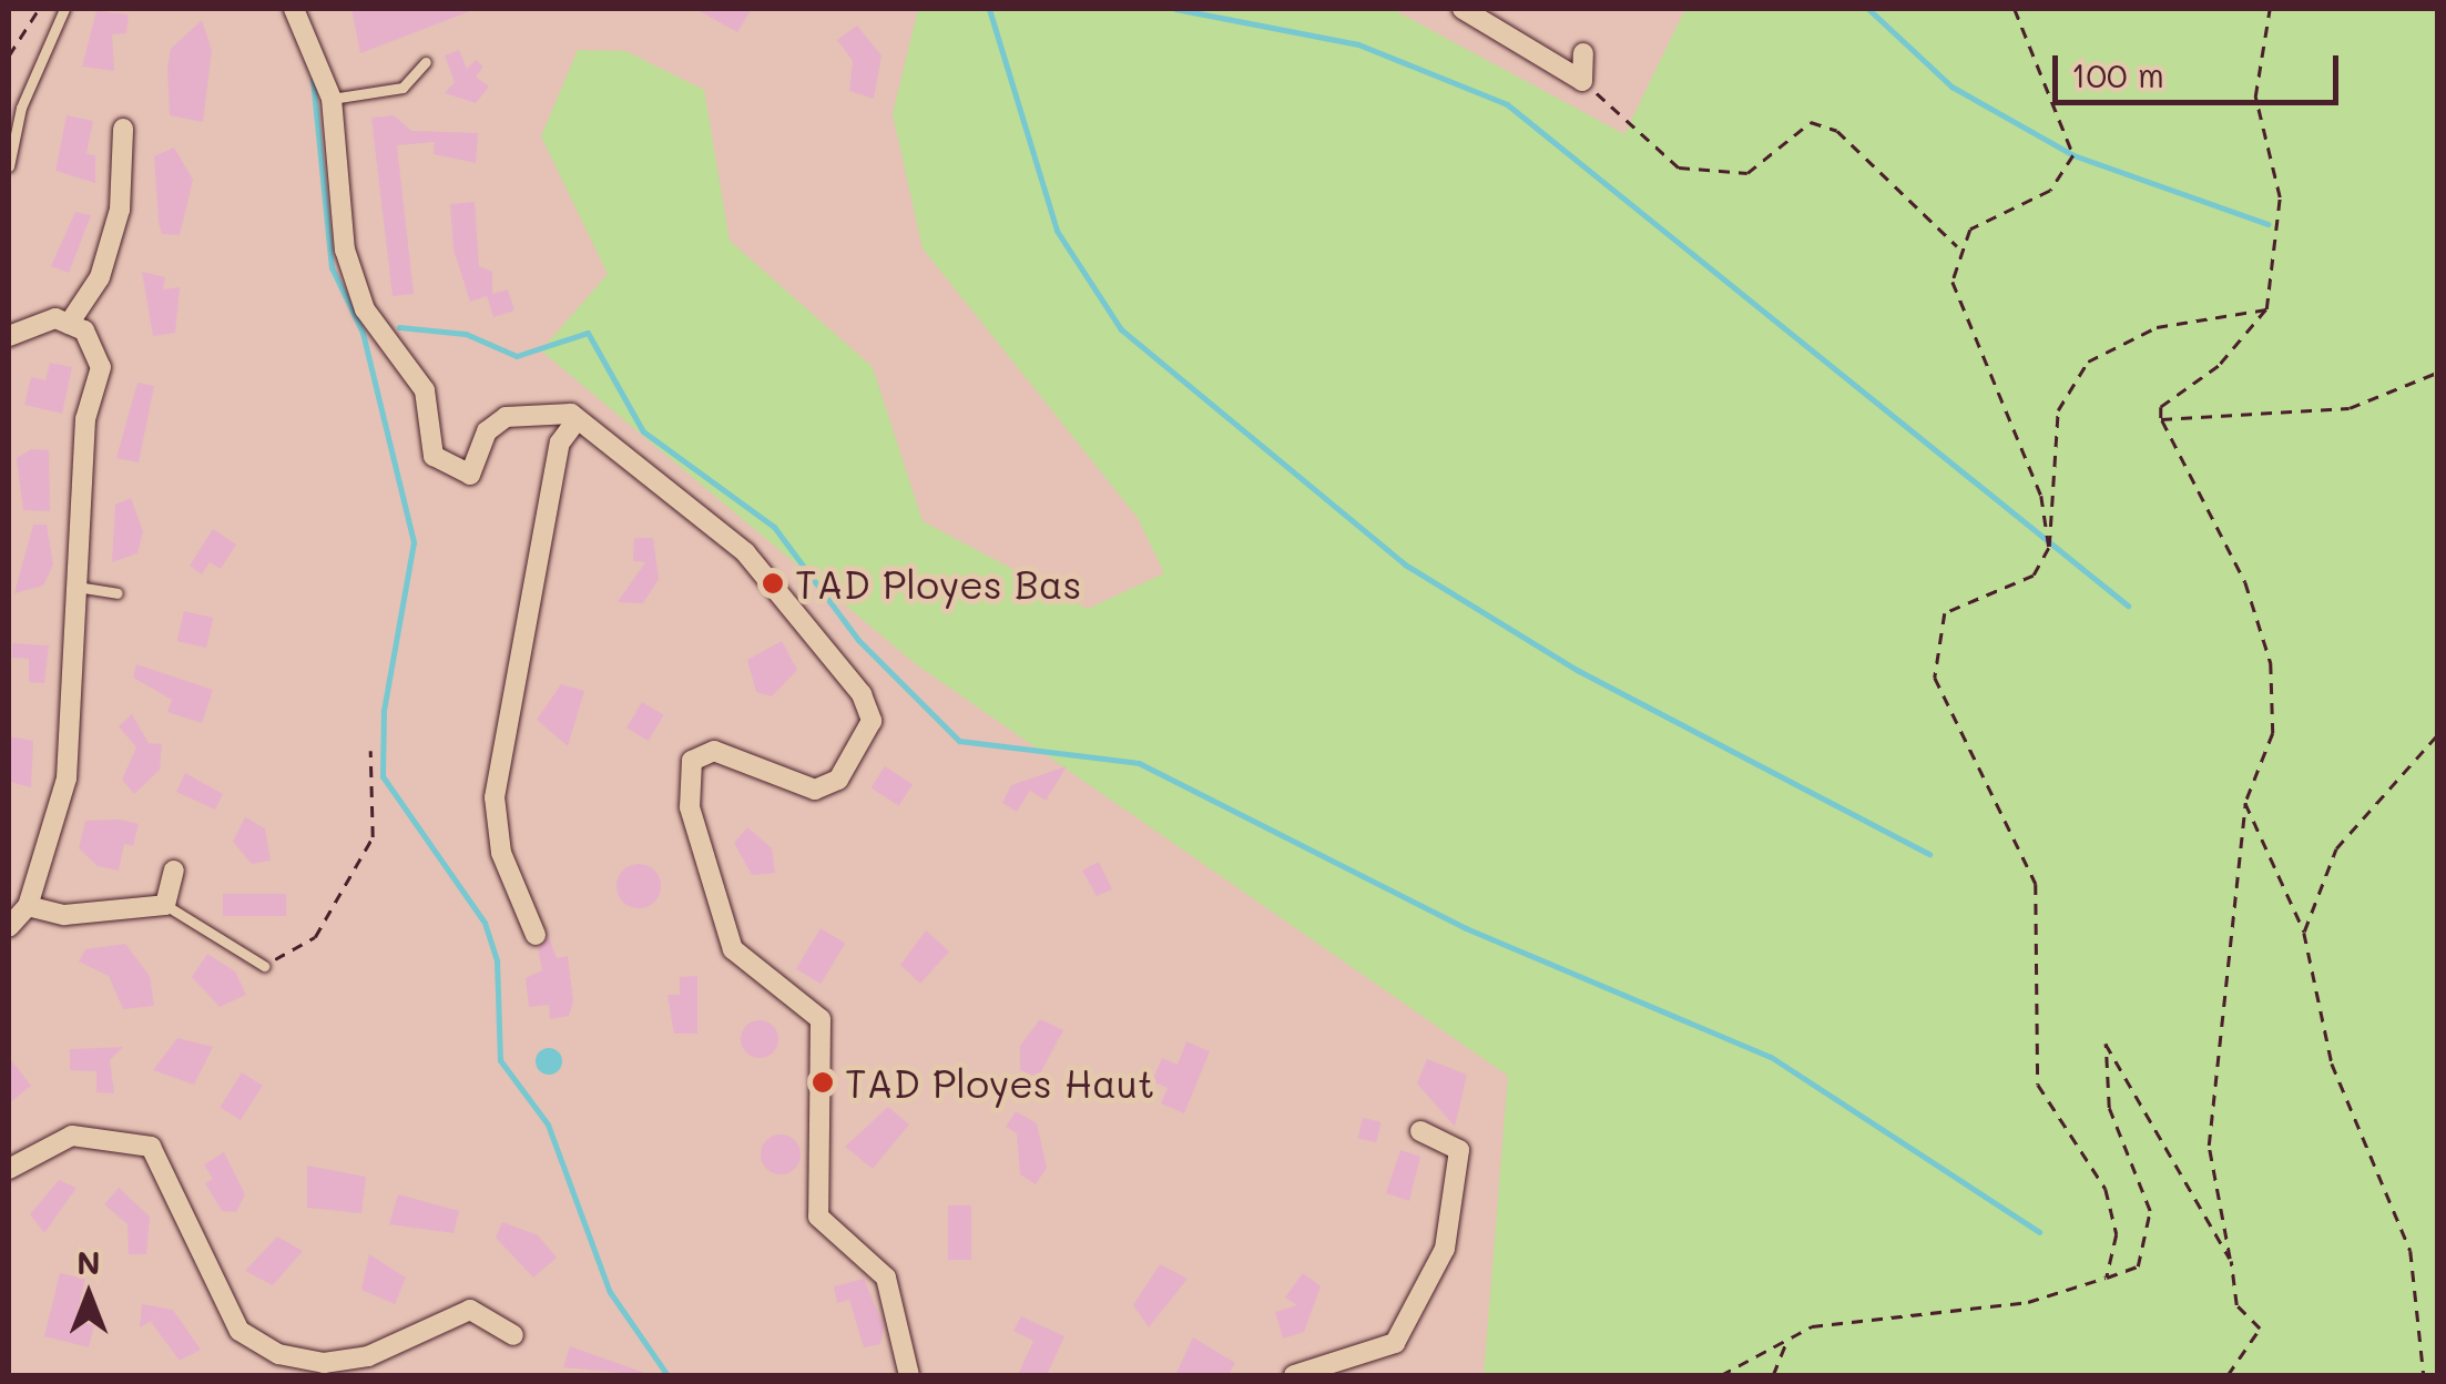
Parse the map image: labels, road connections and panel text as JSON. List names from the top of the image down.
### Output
{
  "places": ["TAD Ployes Bas", "TAD Ployes Haut"],
  "scale_bar": "100 m",
  "north": "top"
}
